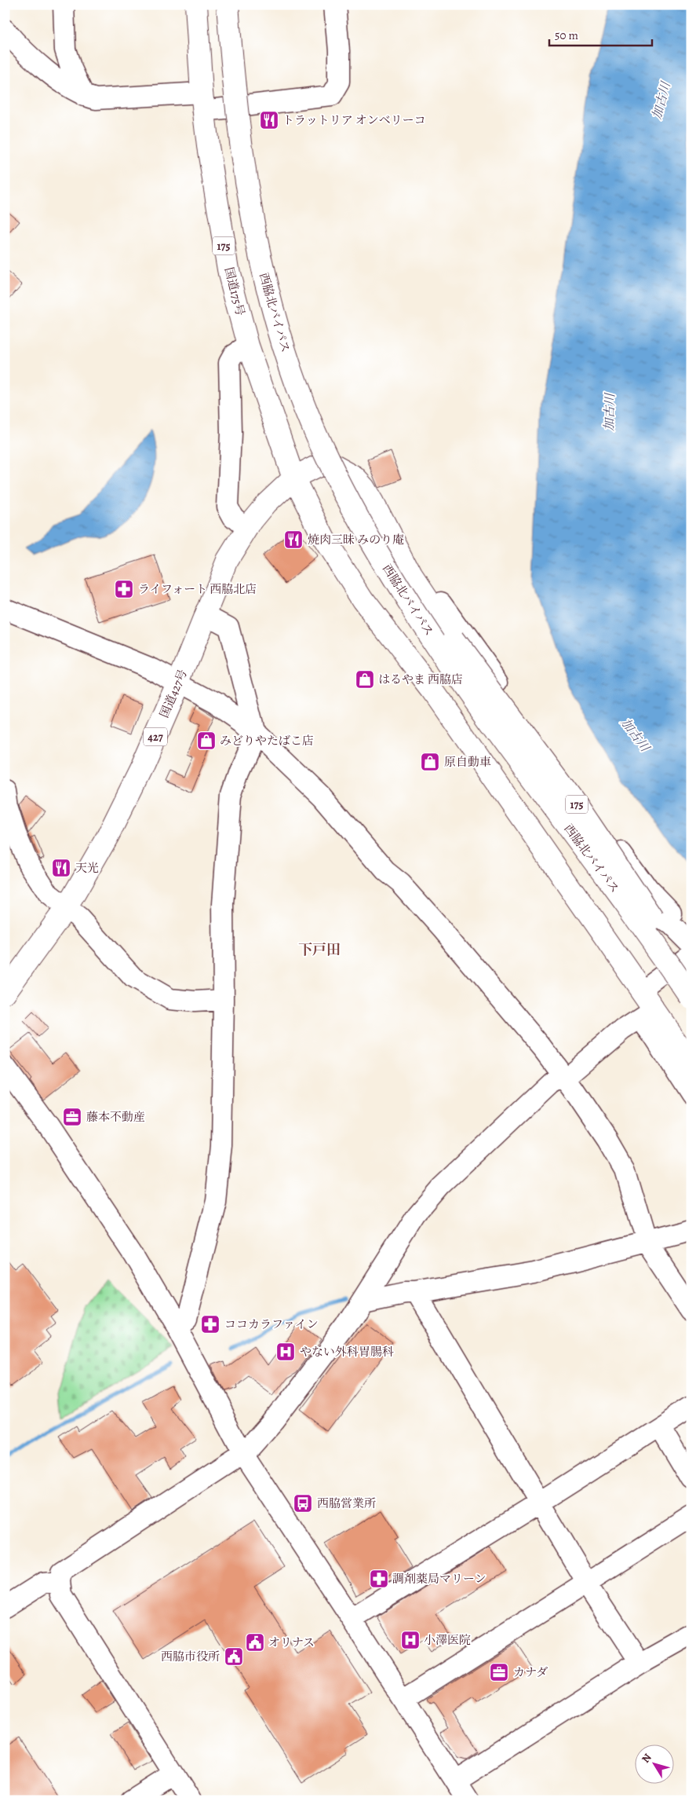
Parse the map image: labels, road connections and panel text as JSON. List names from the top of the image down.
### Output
{
  "streets": {
    "highway": [
      "175",
      "国道175号",
      "西脇北バイパス",
      "国道427号",
      "427"
    ]
  },
  "crossings": [
    ["175", "国道175号"],
    ["175", "国道427号"],
    ["国道175号", "国道427号"]
  ],
  "districts": ["下戸田"],
  "water": ["加古川"],
  "places": {
    "restaurant": ["トラットリア オンベリーコ", "焼肉三昧 みのり庵", "天光"],
    "pharmacy": ["ライフォート 西脇北店", "ココカラファイン", "調剤薬局マリーン"],
    "shop": ["はるやま 西脇店", "みどりやたばこ店", "原自動車"],
    "office": ["藤本不動産", "カナダ"],
    "hospital": ["やない外科胃腸科", "小澤医院"],
    "bus stop": ["西脇営業所"],
    "public building": ["オリナス", "西脇市役所"]
  },
  "scale_bar": "50 m",
  "north": "top left"
}
